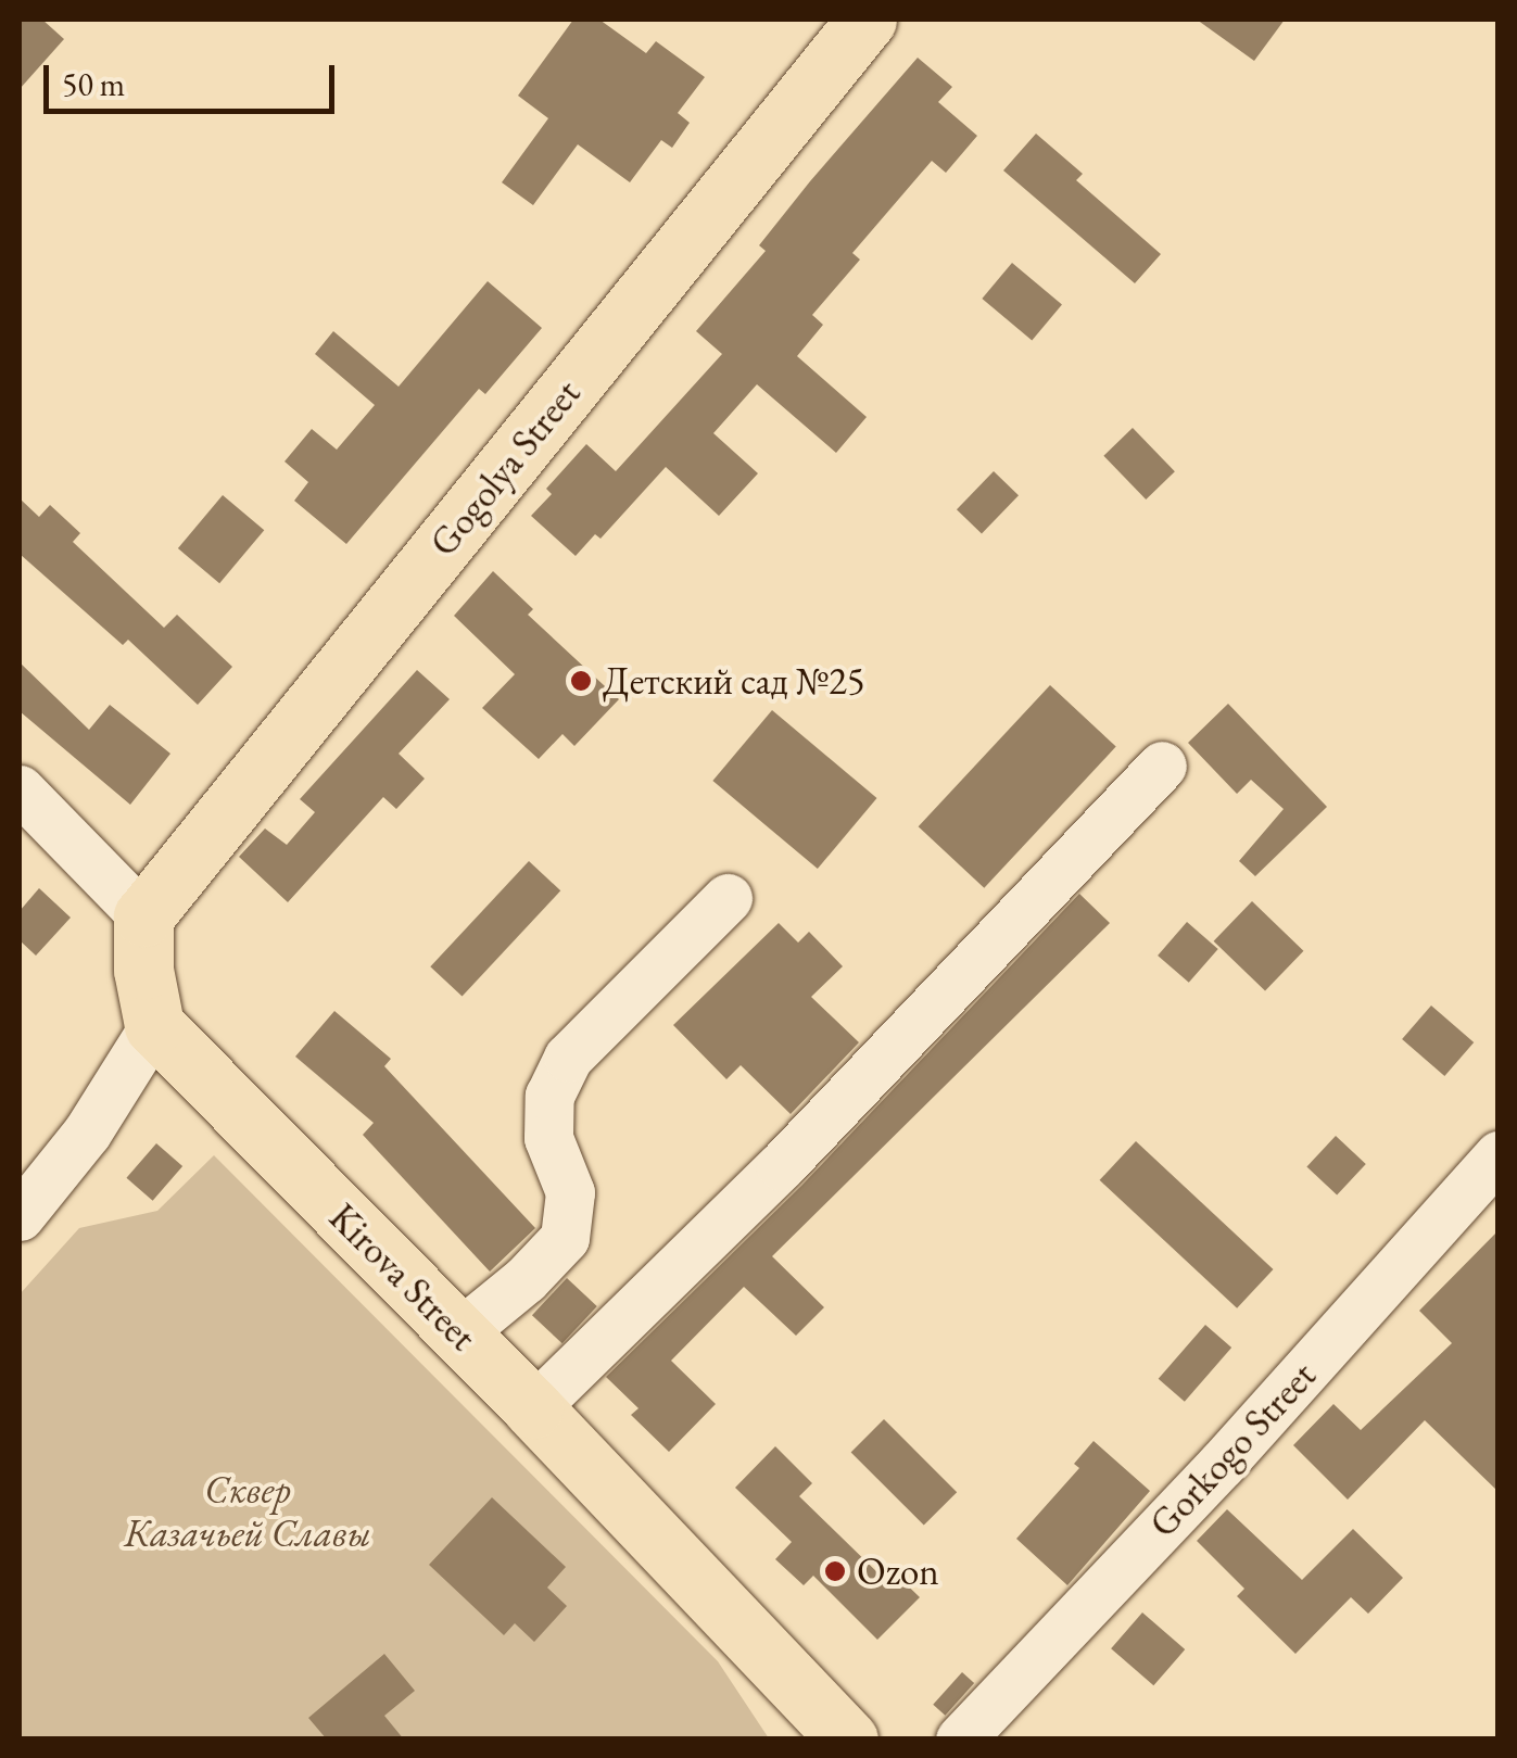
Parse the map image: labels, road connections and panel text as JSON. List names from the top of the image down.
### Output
{
  "streets": {
    "main road": ["Gogolya Street", "Kirova Street"],
    "street": ["Gorkogo Street"]
  },
  "parks": ["Сквер Казачьей Славы"],
  "places": ["Детский сад №25", "Ozon"],
  "scale_bar": "50 m"
}
